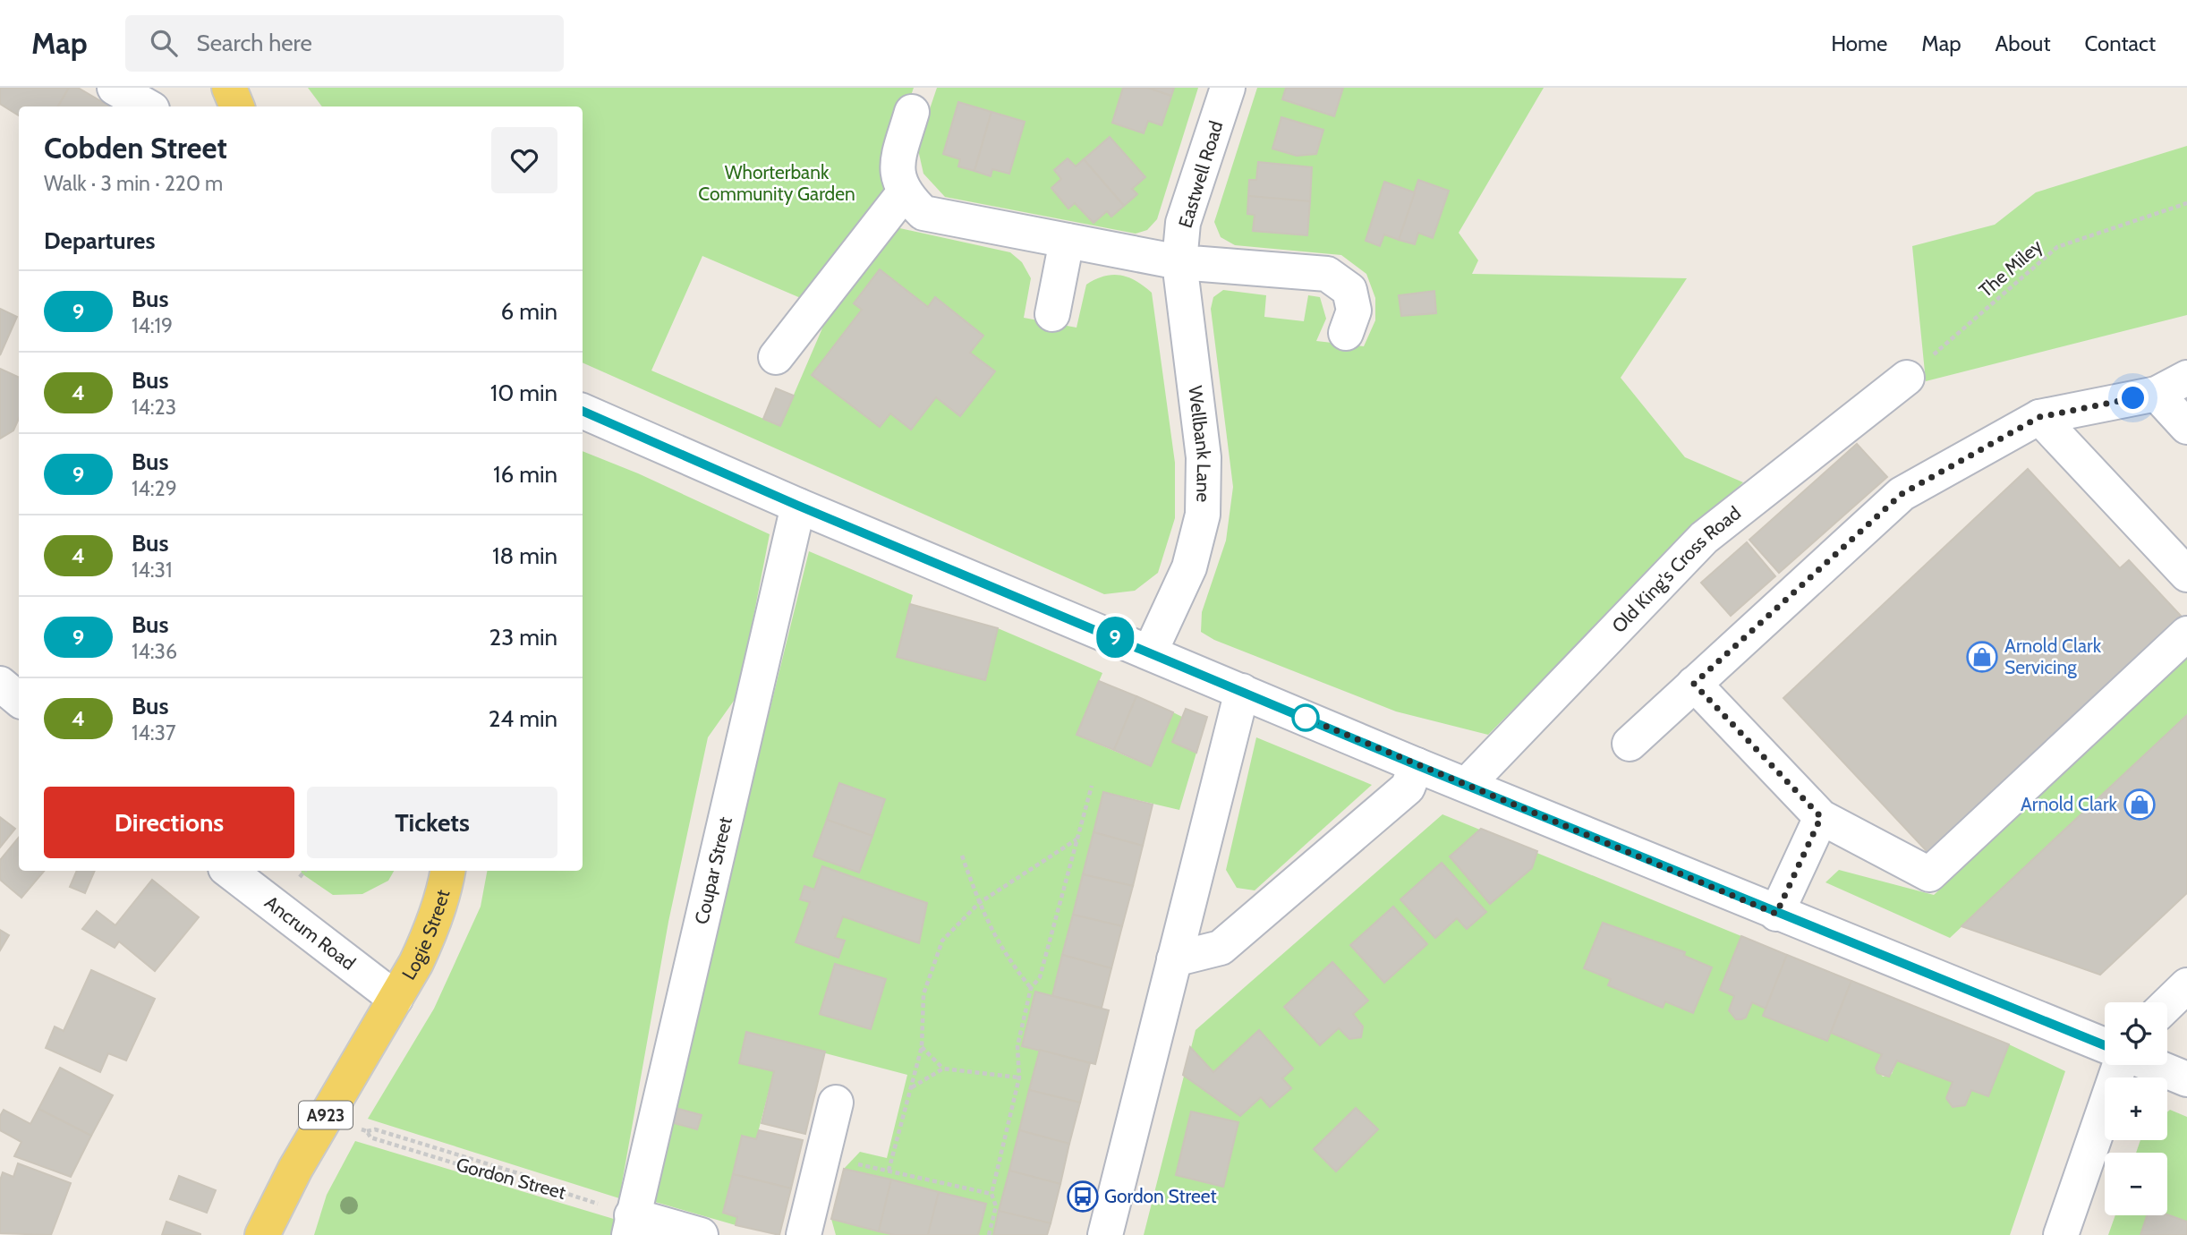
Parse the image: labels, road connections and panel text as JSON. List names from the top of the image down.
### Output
{
  "streets": {
    "main road": ["Logie Street", "A923"],
    "street": [
      "Eastwell Road",
      "Wellbank Lane",
      "Old King's Cross Road",
      "Coupar Street",
      "Ancrum Road"
    ],
    "path": ["The Miley", "Gordon Street"]
  },
  "crossings": [
    ["Eastwell Road", "Wellbank Lane"],
    ["The Miley", "Old King's Cross Road"],
    ["Coupar Street", "Gordon Street"],
    ["Ancrum Road", "Logie Street"],
    ["Ancrum Road", "A923"],
    ["Logie Street", "A923"],
    ["A923", "Gordon Street"]
  ],
  "parks": ["Whorterbank Community Garden"],
  "places": {
    "shop": ["Arnold Clark Servicing", "Arnold Clark"],
    "bus stop": ["Gordon Street"]
  },
  "lines": ["bus line 9"],
  "page": {
    "header": "Map",
    "search": "Search here",
    "nav": [
      "Home",
      "Map",
      "About",
      "Contact"
    ],
    "on_map": "9",
    "heading": [
      ["Cobden Street", "Walk · 3 min · 220 m"],
      "Departures"
    ],
    "list": [
      {
        "mark": "9",
        "name": "Bus",
        "note": "14:19",
        "value": "6 min"
      },
      {
        "mark": "4",
        "name": "Bus",
        "note": "14:23",
        "value": "10 min"
      },
      {
        "mark": "9",
        "name": "Bus",
        "note": "14:29",
        "value": "16 min"
      },
      {
        "mark": "4",
        "name": "Bus",
        "note": "14:31",
        "value": "18 min"
      },
      {
        "mark": "9",
        "name": "Bus",
        "note": "14:36",
        "value": "23 min"
      },
      {
        "mark": "4",
        "name": "Bus",
        "note": "14:37",
        "value": "24 min"
      }
    ],
    "buttons": ["Directions", "Tickets"],
    "map_buttons": ["+", "−"]
  }
}
